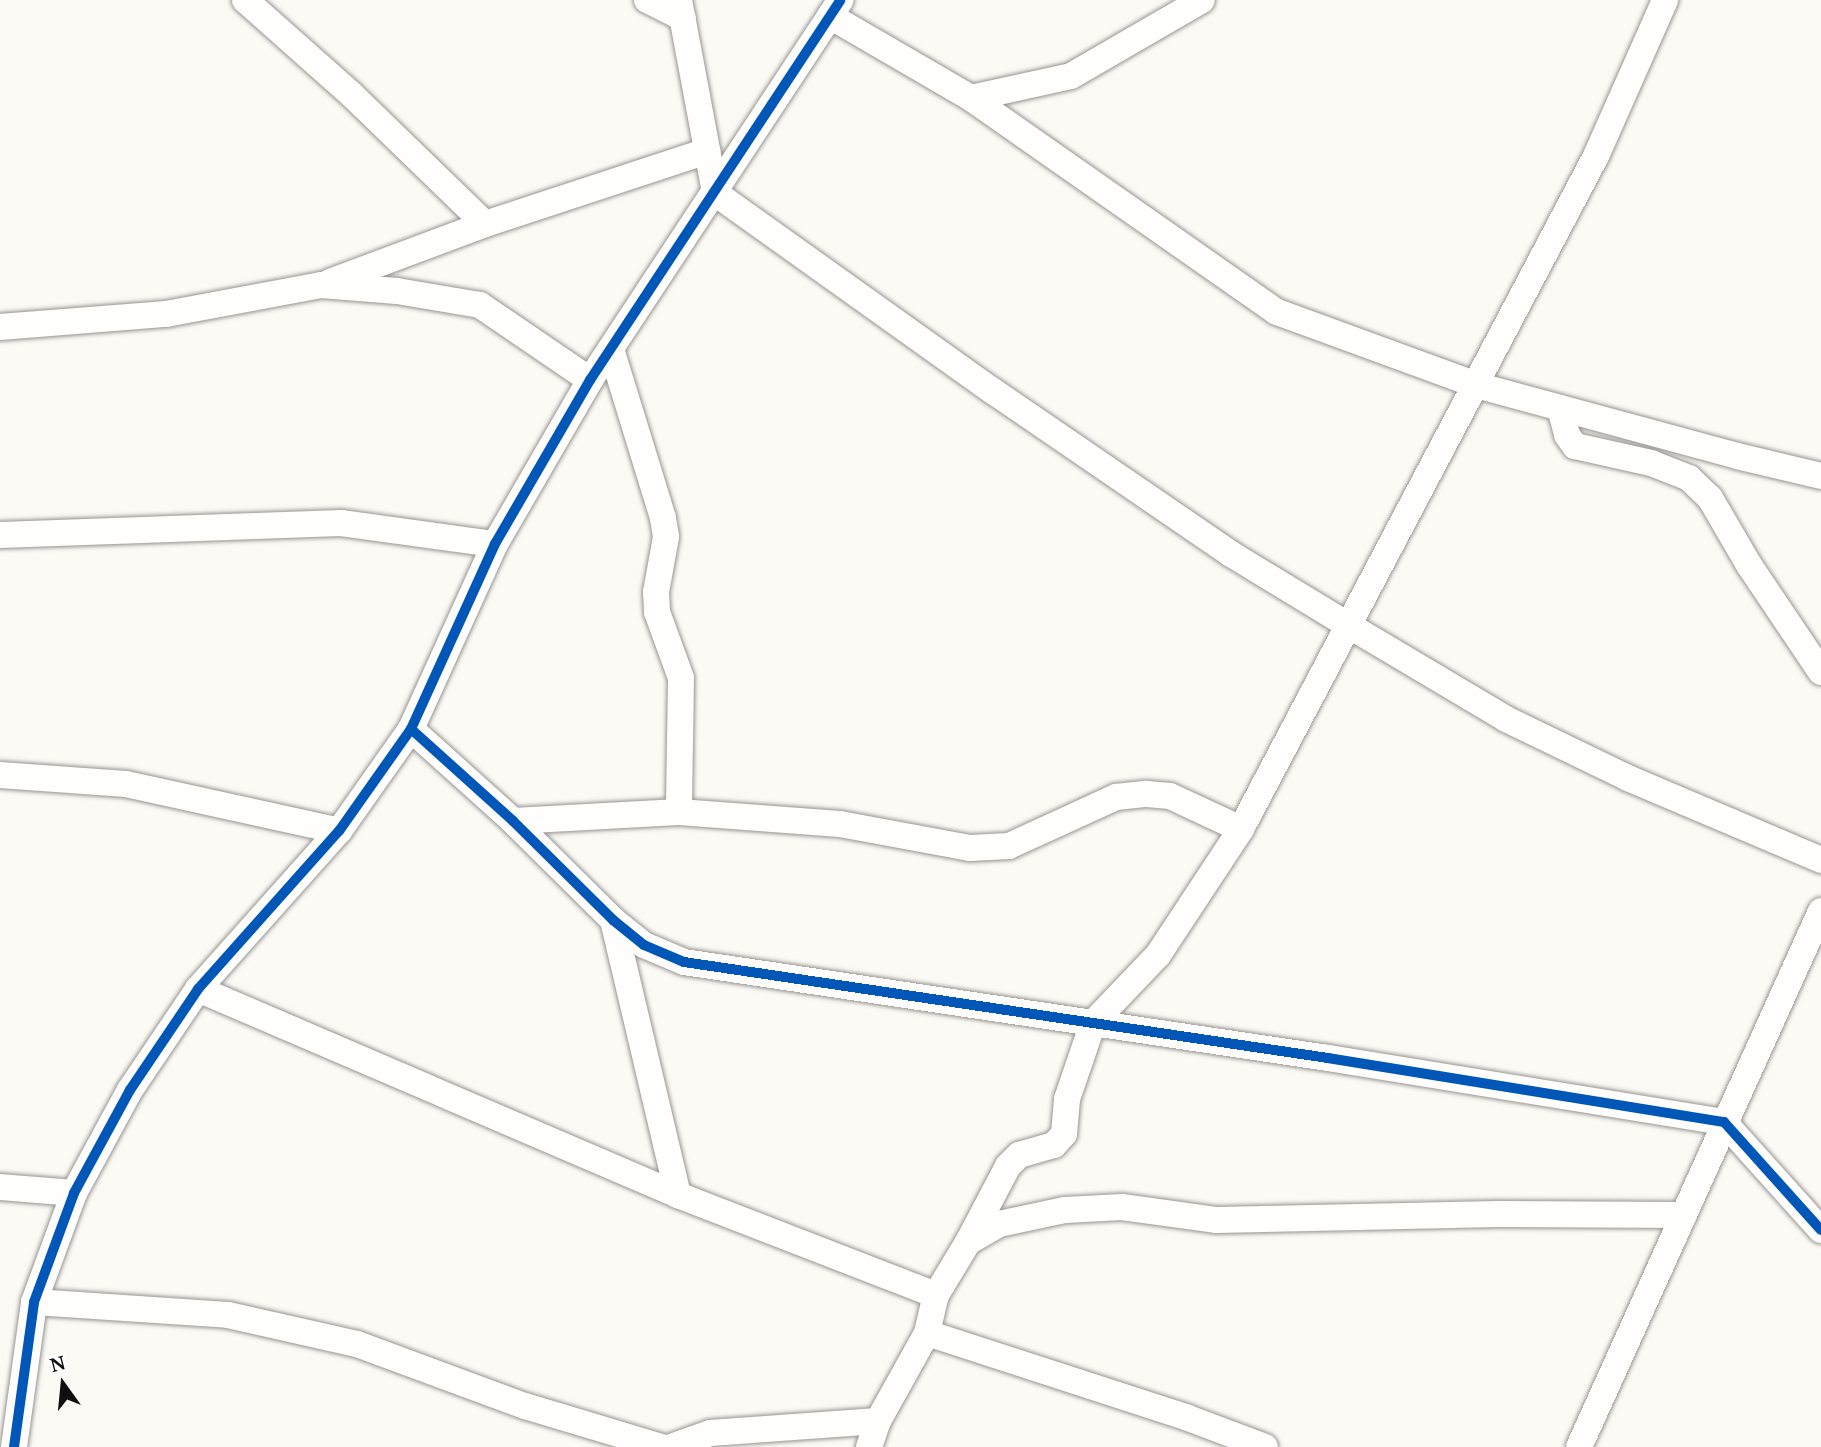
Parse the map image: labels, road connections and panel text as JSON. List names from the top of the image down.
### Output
{
  "north": "top"
}
